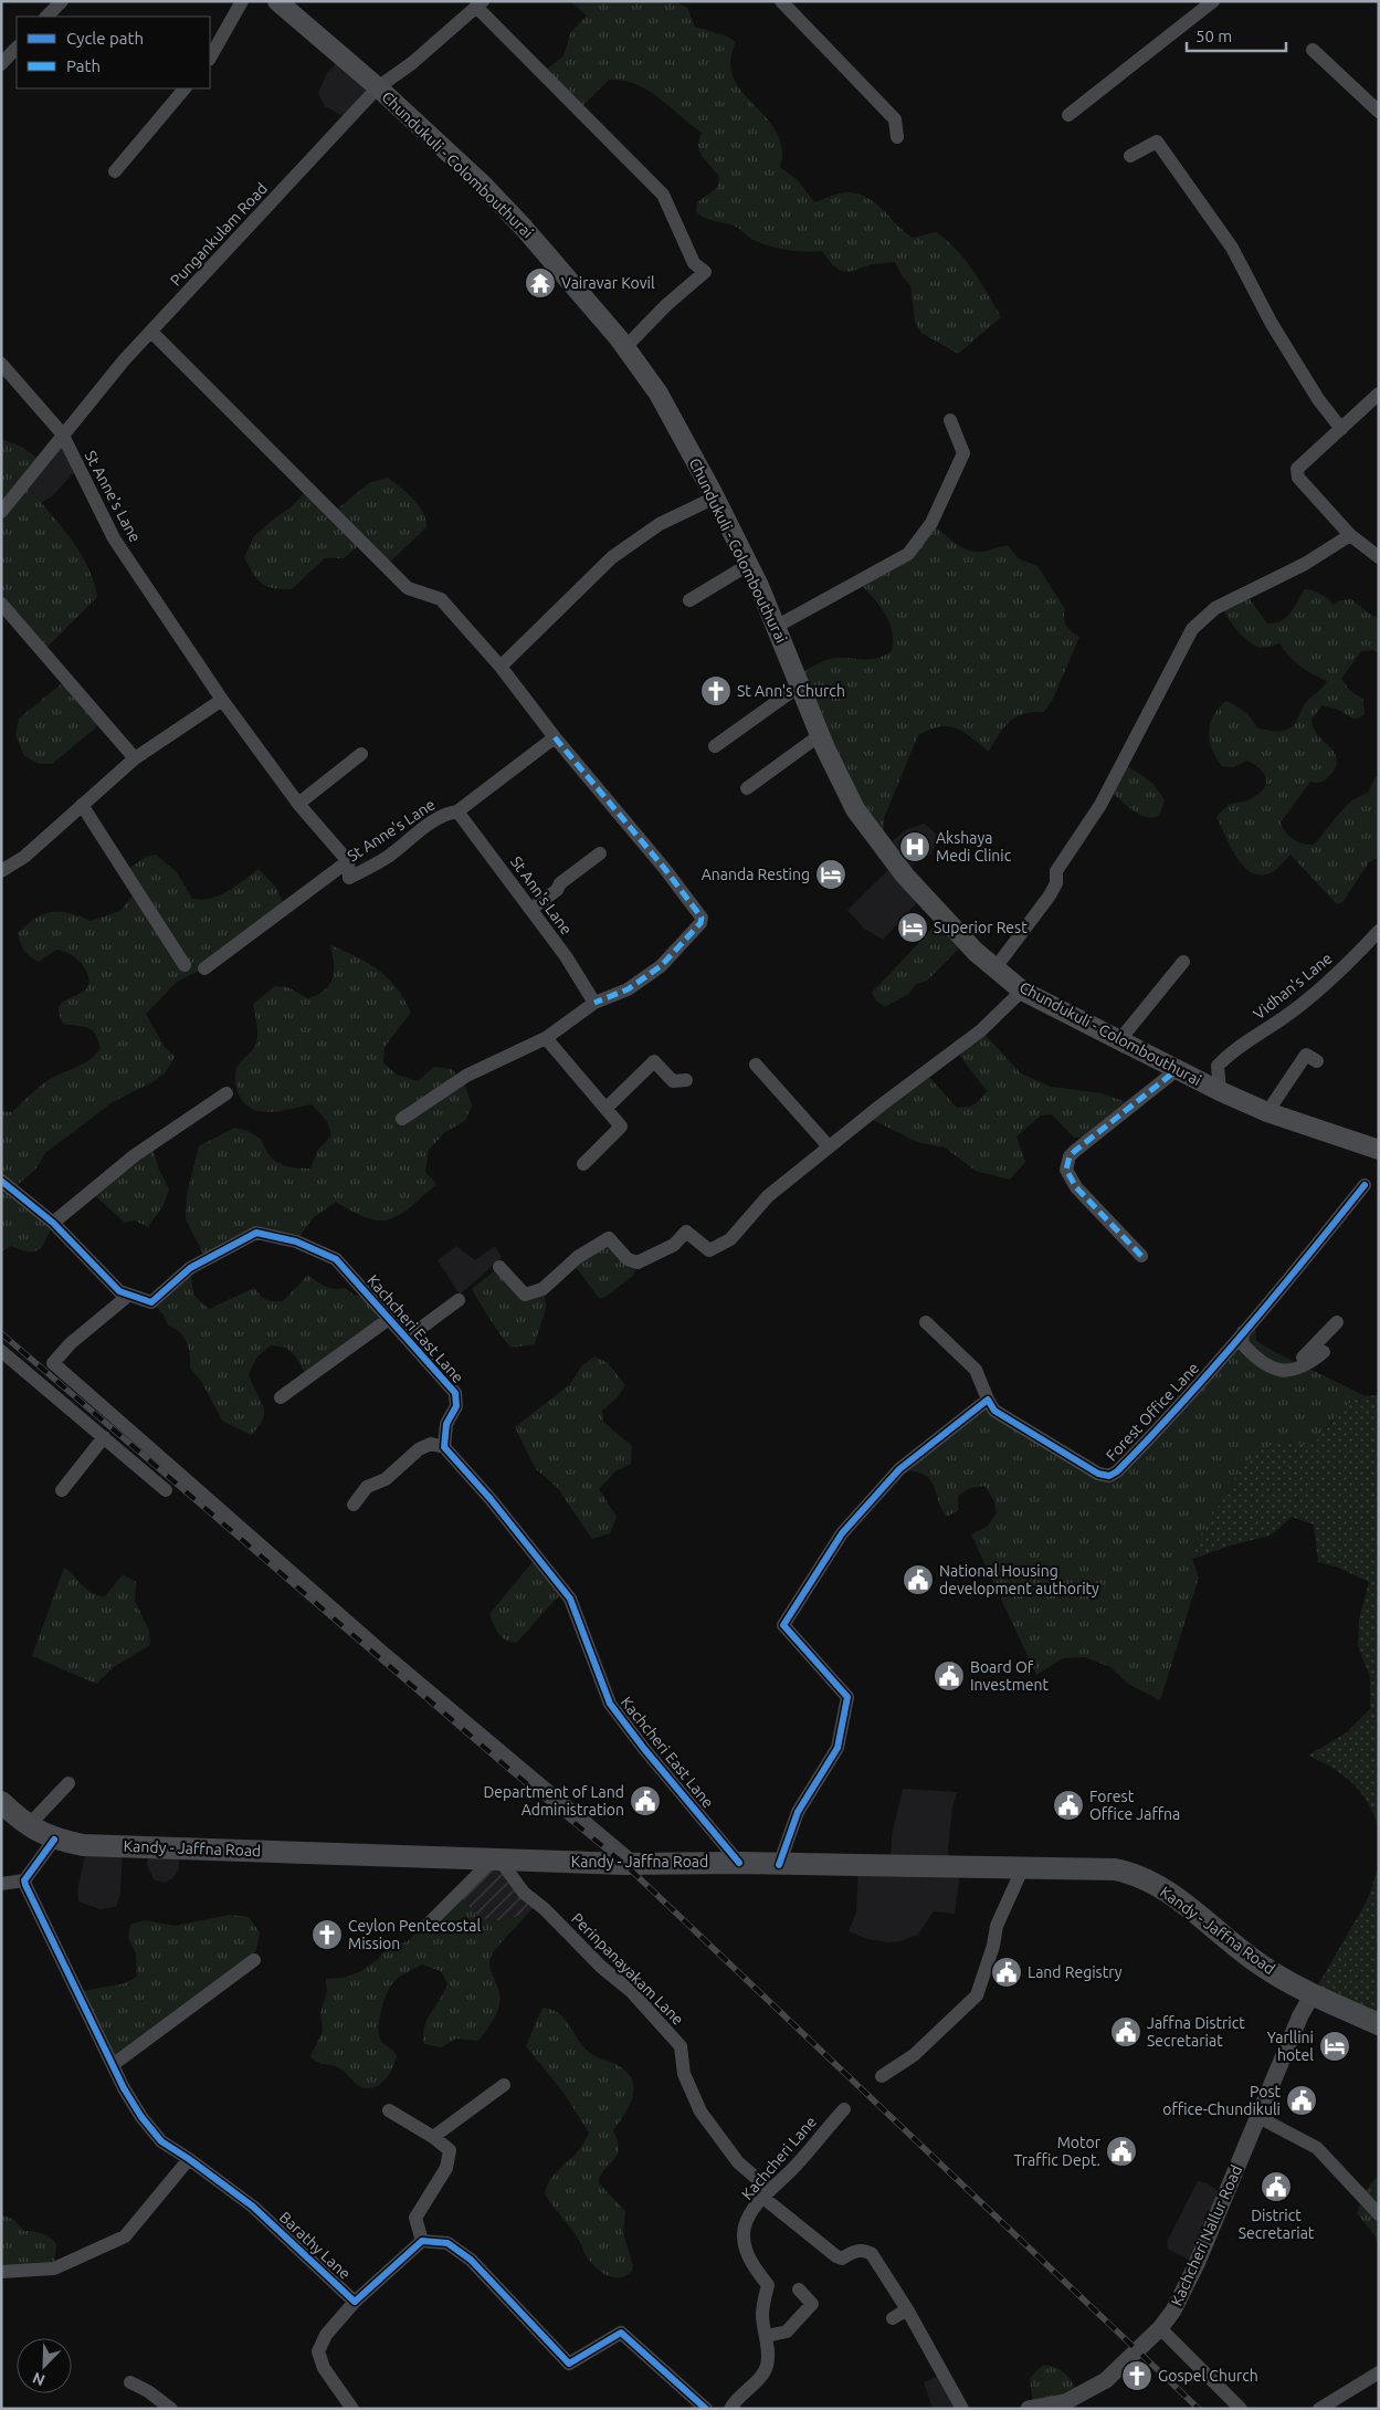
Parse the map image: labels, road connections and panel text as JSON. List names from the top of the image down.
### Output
{
  "streets": {
    "highway": ["Kandy - Jaffna Road"],
    "main road": ["Chundukuli - Colombouthurai"],
    "street": [
      "Pungankulam Road",
      "St Anne's Lane",
      "St Ann's Lane",
      "Vidhan's Lane",
      "Kachcheri East Lane",
      "Forest Office Lane",
      "Perinpanayakam Lane",
      "Kachcheri Lane",
      "Kachcheri Nallur Road",
      "Barathy Lane"
    ]
  },
  "crossings": [
    ["Chundukuli - Colombouthurai", "Pungankulam Road"],
    ["Chundukuli - Colombouthurai", "Vidhan's Lane"],
    ["Pungankulam Road", "St Anne's Lane"],
    ["St Anne's Lane", "St Ann's Lane"],
    ["Kachcheri East Lane", "Kandy - Jaffna Road"],
    ["Kandy - Jaffna Road", "Perinpanayakam Lane"],
    ["Kandy - Jaffna Road", "Kachcheri Nallur Road"],
    ["Perinpanayakam Lane", "Kachcheri Lane"]
  ],
  "places": {
    "temple": ["Vairavar Kovil"],
    "church": ["St Ann's Church", "Ceylon Pentecostal Mission", "Gospel Church"],
    "hospital": ["Akshaya Medi Clinic"],
    "hotel": ["Ananda Resting", "Superior Rest", "Yarllini hotel"],
    "public building": [
      "National Housing development authority",
      "Board Of Investment",
      "Department of Land Administration",
      "Forest Office Jaffna",
      "Land Registry",
      "Jaffna District Secretariat",
      "Post office-Chundikuli",
      "Motor Traffic Dept.",
      "District Secretariat"
    ]
  },
  "legend": ["Cycle path", "Path"],
  "scale_bar": "50 m",
  "north": "bottom left"
}
